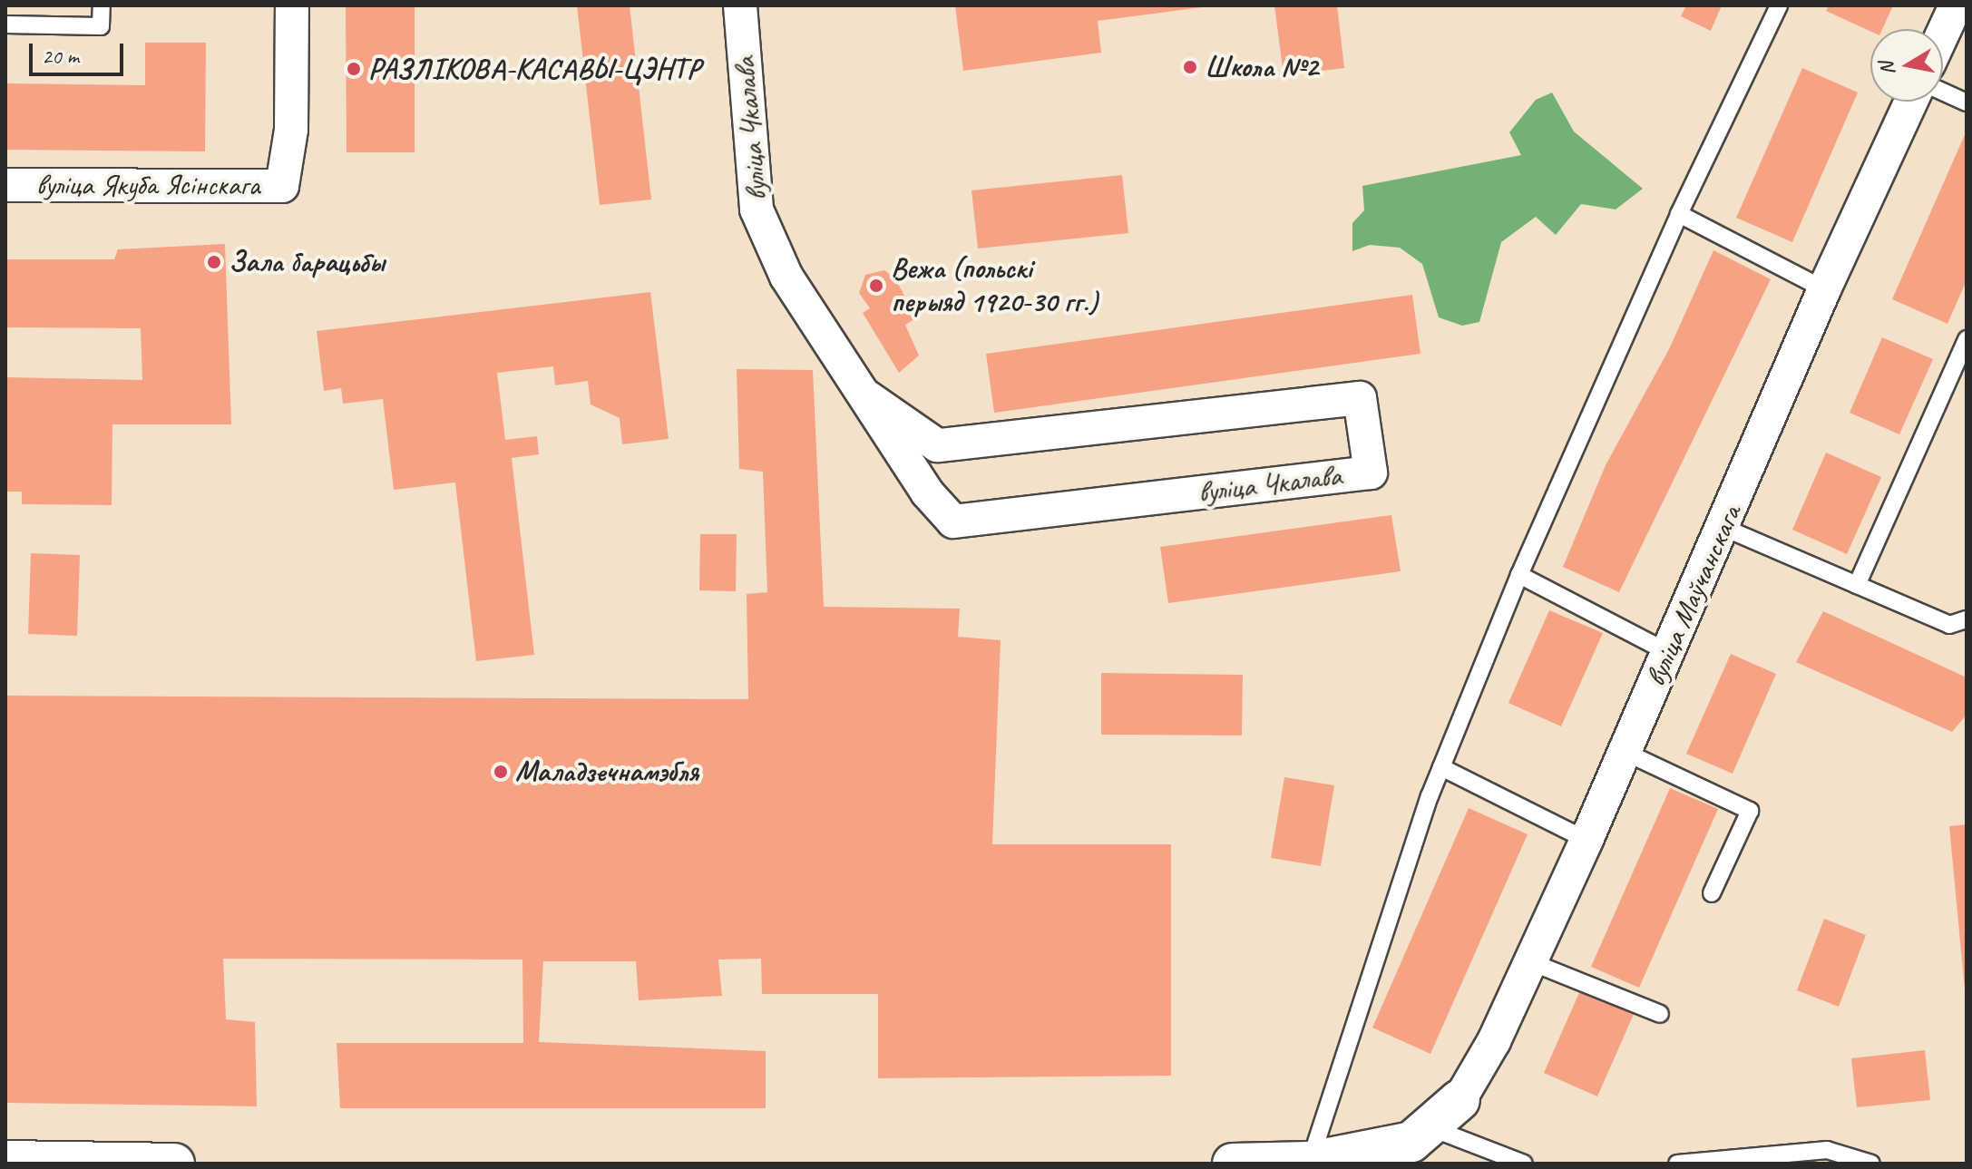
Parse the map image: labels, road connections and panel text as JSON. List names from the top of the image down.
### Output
{
  "streets": {
    "street": ["вуліца Чкалава", "вуліца Якуба Ясінскага", "вуліца Маўчанскага"]
  },
  "places": [
    "Школа №2",
    "РАЗЛІКОВА-КАСАВЫ-ЦЭНТР",
    "Зала барацьбы",
    "Вежа (польскі перыяд 1920-30 гг.)",
    "Маладзечнамэбля"
  ],
  "scale_bar": "20 m",
  "north": "left"
}
